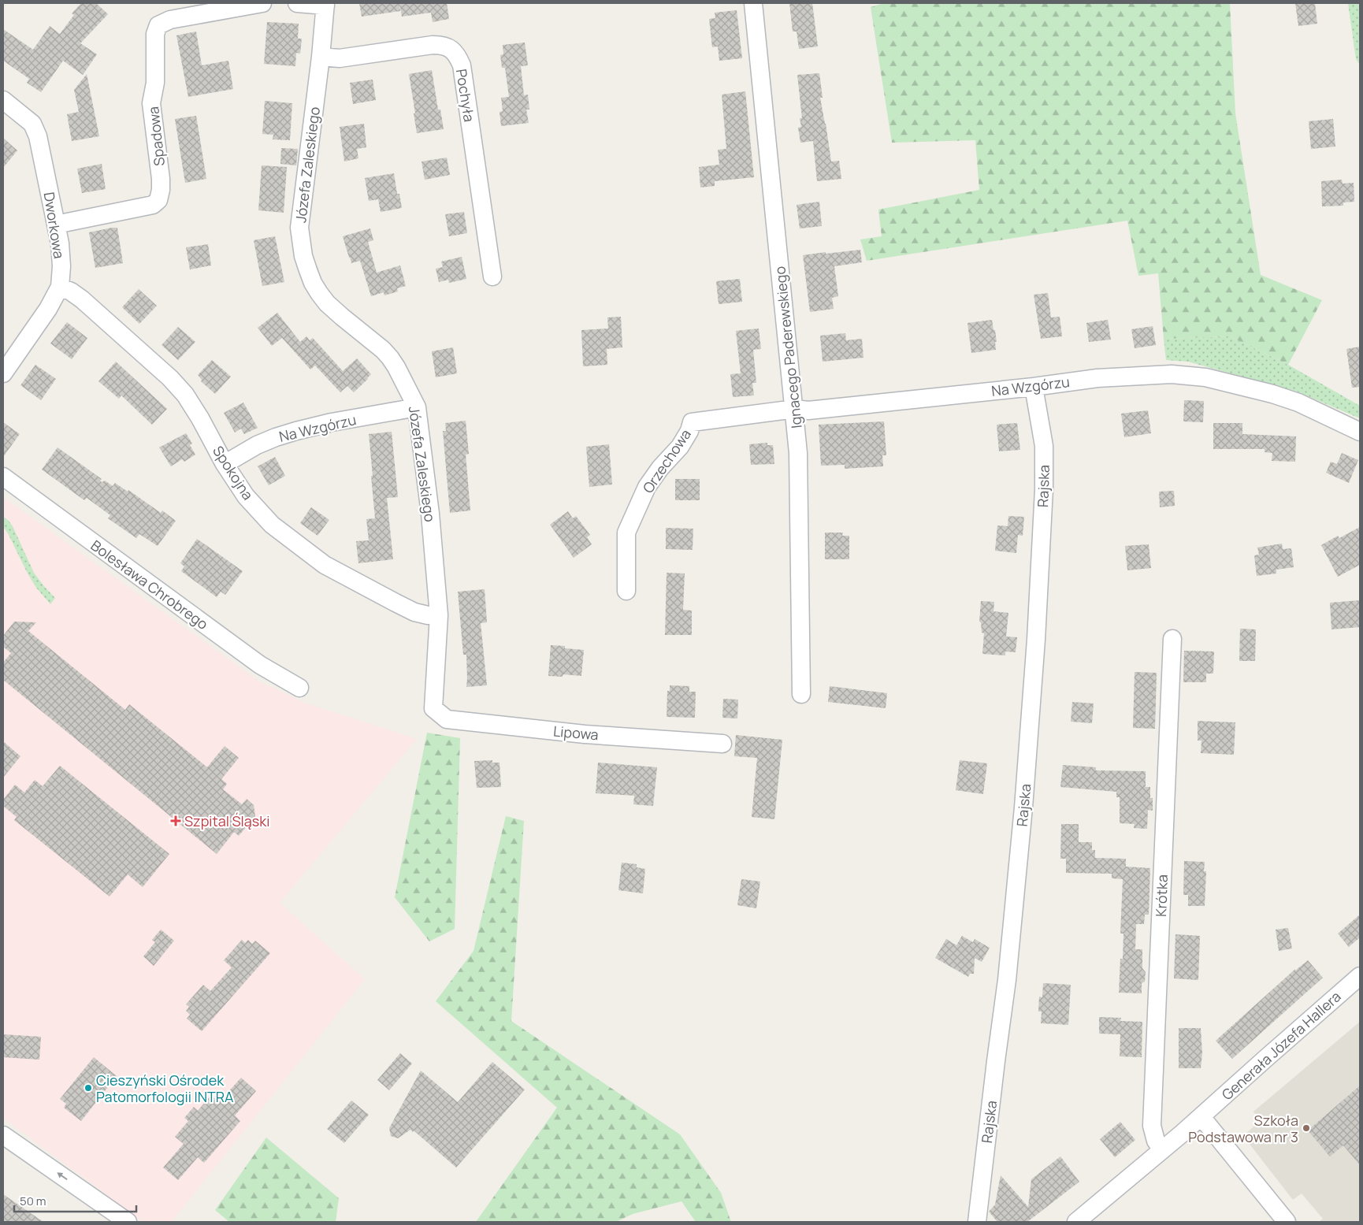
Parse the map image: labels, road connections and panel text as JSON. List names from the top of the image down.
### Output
{
  "streets": {
    "street": [
      "Pochyła",
      "Spadowa",
      "Józefa Zaleskiego",
      "Dworkowa",
      "Ignacego Paderewskiego",
      "Na Wzgórzu",
      "Orzechowa",
      "Spokojna",
      "Rajska",
      "Bolesława Chrobrego",
      "Lipowa",
      "Krótka",
      "Generała Józefa Hallera"
    ]
  },
  "crossings": [
    ["Pochyła", "Józefa Zaleskiego"],
    ["Spadowa", "Dworkowa"],
    ["Józefa Zaleskiego", "Na Wzgórzu"],
    ["Józefa Zaleskiego", "Spokojna"],
    ["Józefa Zaleskiego", "Lipowa"],
    ["Dworkowa", "Spokojna"],
    ["Ignacego Paderewskiego", "Na Wzgórzu"],
    ["Na Wzgórzu", "Orzechowa"],
    ["Na Wzgórzu", "Spokojna"],
    ["Na Wzgórzu", "Rajska"],
    ["Krótka", "Generała Józefa Hallera"]
  ],
  "places": {
    "health": ["Szpital Śląski"],
    "other": ["Cieszyński Ośrodek Patomorfologii INTRA", "Szkoła Podstawowa nr 3"]
  },
  "scale_bar": "50 m"
}
